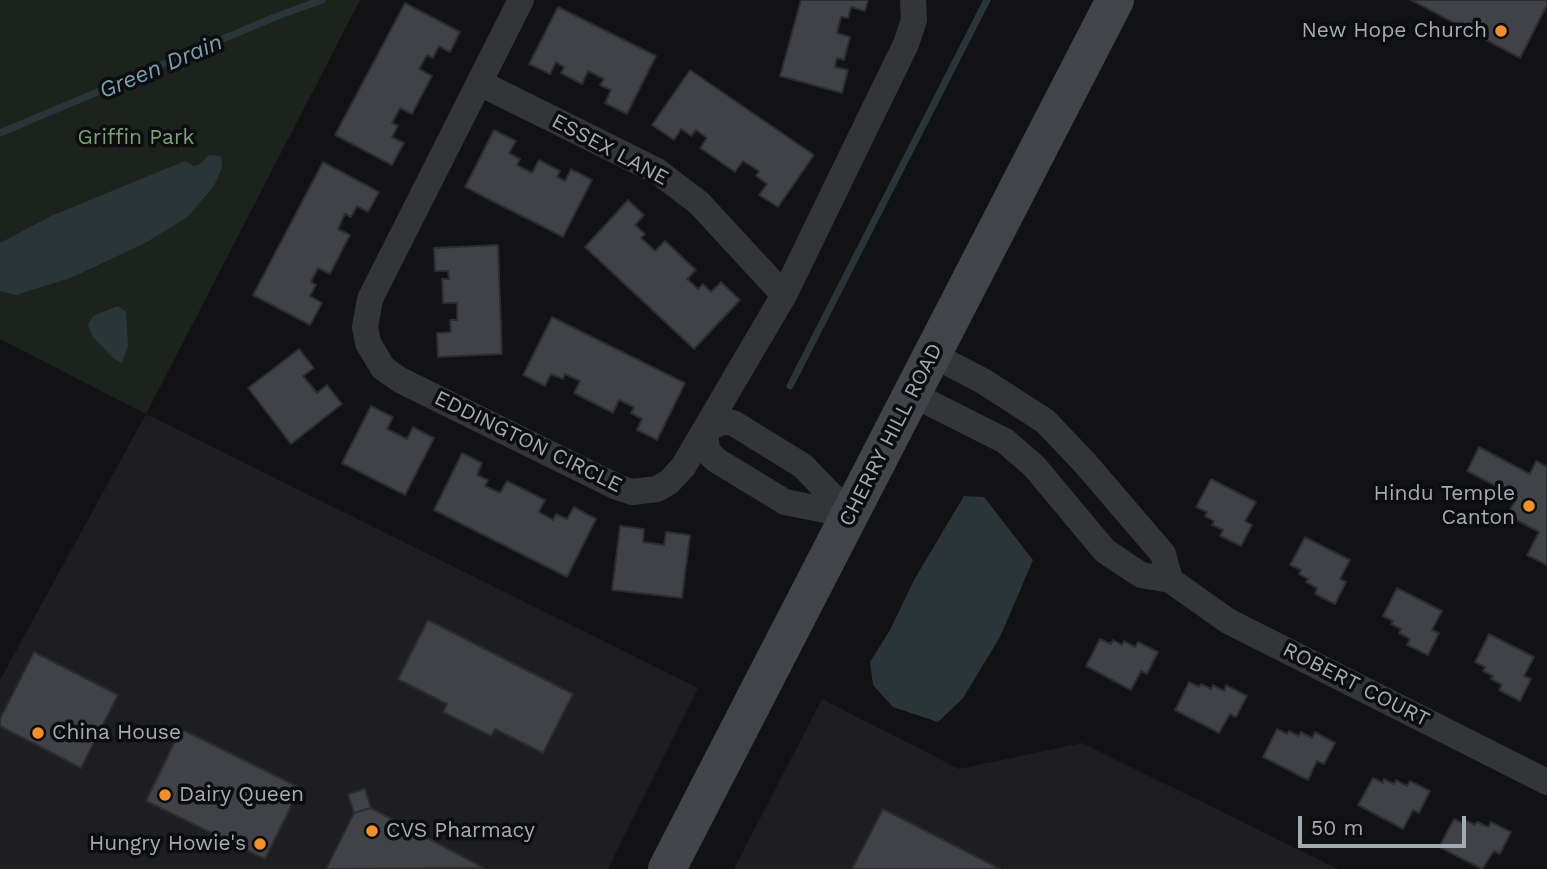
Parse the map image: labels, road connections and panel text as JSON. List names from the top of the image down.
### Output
{
  "streets": {
    "main road": ["CHERRY HILL ROAD"],
    "street": ["ESSEX LANE", "EDDINGTON CIRCLE", "ROBERT COURT"]
  },
  "crossings": [
    ["ESSEX LANE", "EDDINGTON CIRCLE"],
    ["CHERRY HILL ROAD", "ROBERT COURT"]
  ],
  "water": ["Green Drain"],
  "parks": ["Griffin Park"],
  "places": [
    "New Hope Church",
    "Hindu Temple Canton",
    "China House",
    "Dairy Queen",
    "CVS Pharmacy",
    "Hungry Howie's"
  ],
  "scale_bar": "50 m"
}
